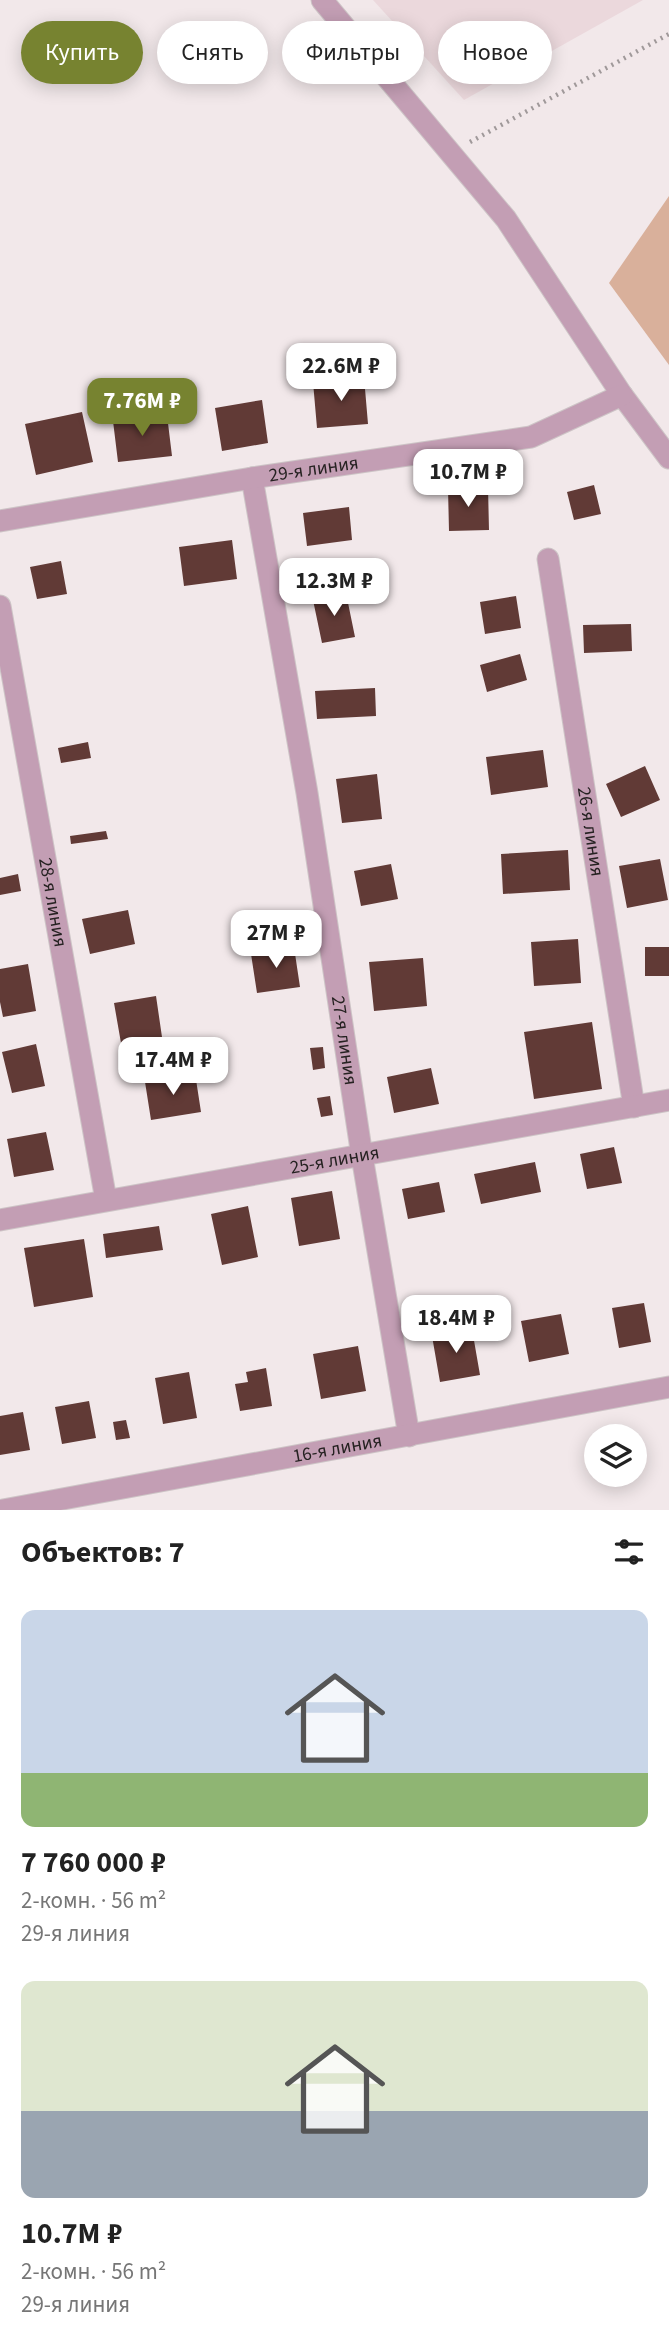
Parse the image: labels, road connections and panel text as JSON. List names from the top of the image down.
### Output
{
  "streets": {
    "street": [
      "29-я линия",
      "26-я линия",
      "28-я линия",
      "27-я линия",
      "25-я линия",
      "16-я линия"
    ]
  },
  "crossings": [
    ["29-я линия", "27-я линия"],
    ["26-я линия", "25-я линия"],
    ["28-я линия", "25-я линия"],
    ["27-я линия", "25-я линия"],
    ["27-я линия", "16-я линия"]
  ],
  "page": {
    "chip": [
      "Купить",
      "Снять",
      "Фильтры",
      "Новое"
    ],
    "price": [
      "22.6M ₽",
      "7.76M ₽",
      "10.7M ₽",
      "12.3M ₽",
      "27M ₽",
      "17.4M ₽",
      "18.4M ₽"
    ],
    "heading": "Объектов: 7",
    "list": [
      {
        "name": "7 760 000 ₽",
        "note": "2-комн. · 56 m² · 29-я линия"
      },
      {
        "name": "10.7M ₽",
        "note": "2-комн. · 56 m² · 29-я линия"
      }
    ]
  }
}
